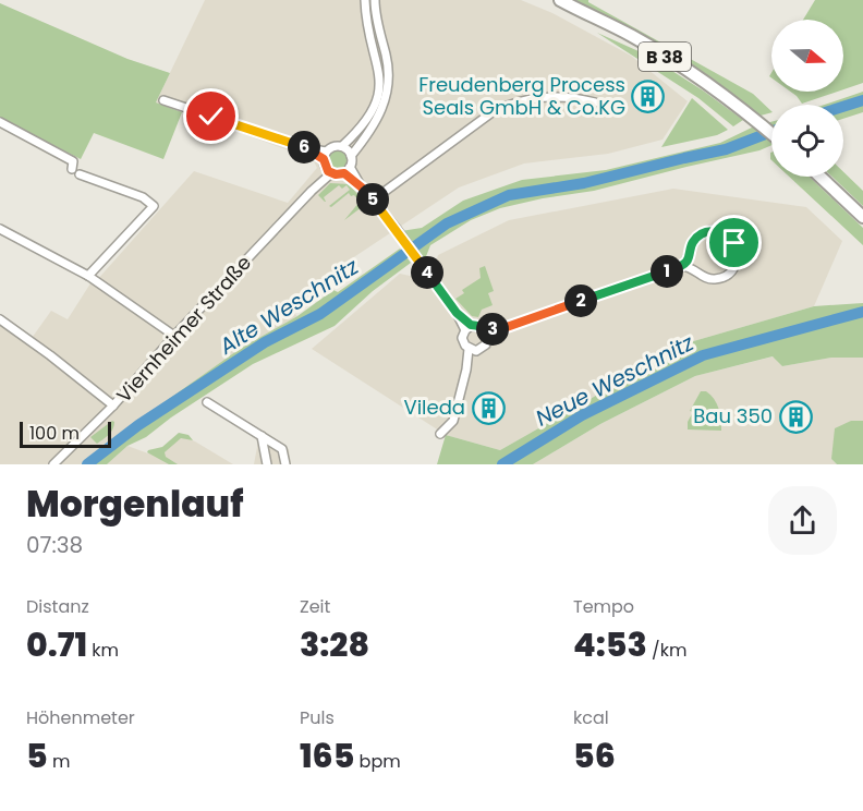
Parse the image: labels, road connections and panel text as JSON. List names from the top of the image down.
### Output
{
  "streets": {
    "main road": ["B 38"],
    "street": ["Viernheimer Straße"]
  },
  "water": ["Alte Weschnitz", "Neue Weschnitz"],
  "places": {
    "building": ["Freudenberg Process Seals GmbH & Co.KG", "Vileda", "Bau 350"]
  },
  "scale_bar": "100 m",
  "north": "right",
  "page": {
    "pins": [
      "6",
      "5",
      "1",
      "4",
      "2",
      "3"
    ],
    "scale": "100 m",
    "heading": ["Morgenlauf", "07:38"],
    "stats": [
      ["Distanz", "0.71 km"],
      ["Zeit", "3:28"],
      ["Tempo", "4:53 /km"],
      ["Höhenmeter", "5 m"],
      ["Puls", "165 bpm"],
      ["kcal", "56"]
    ]
  }
}
